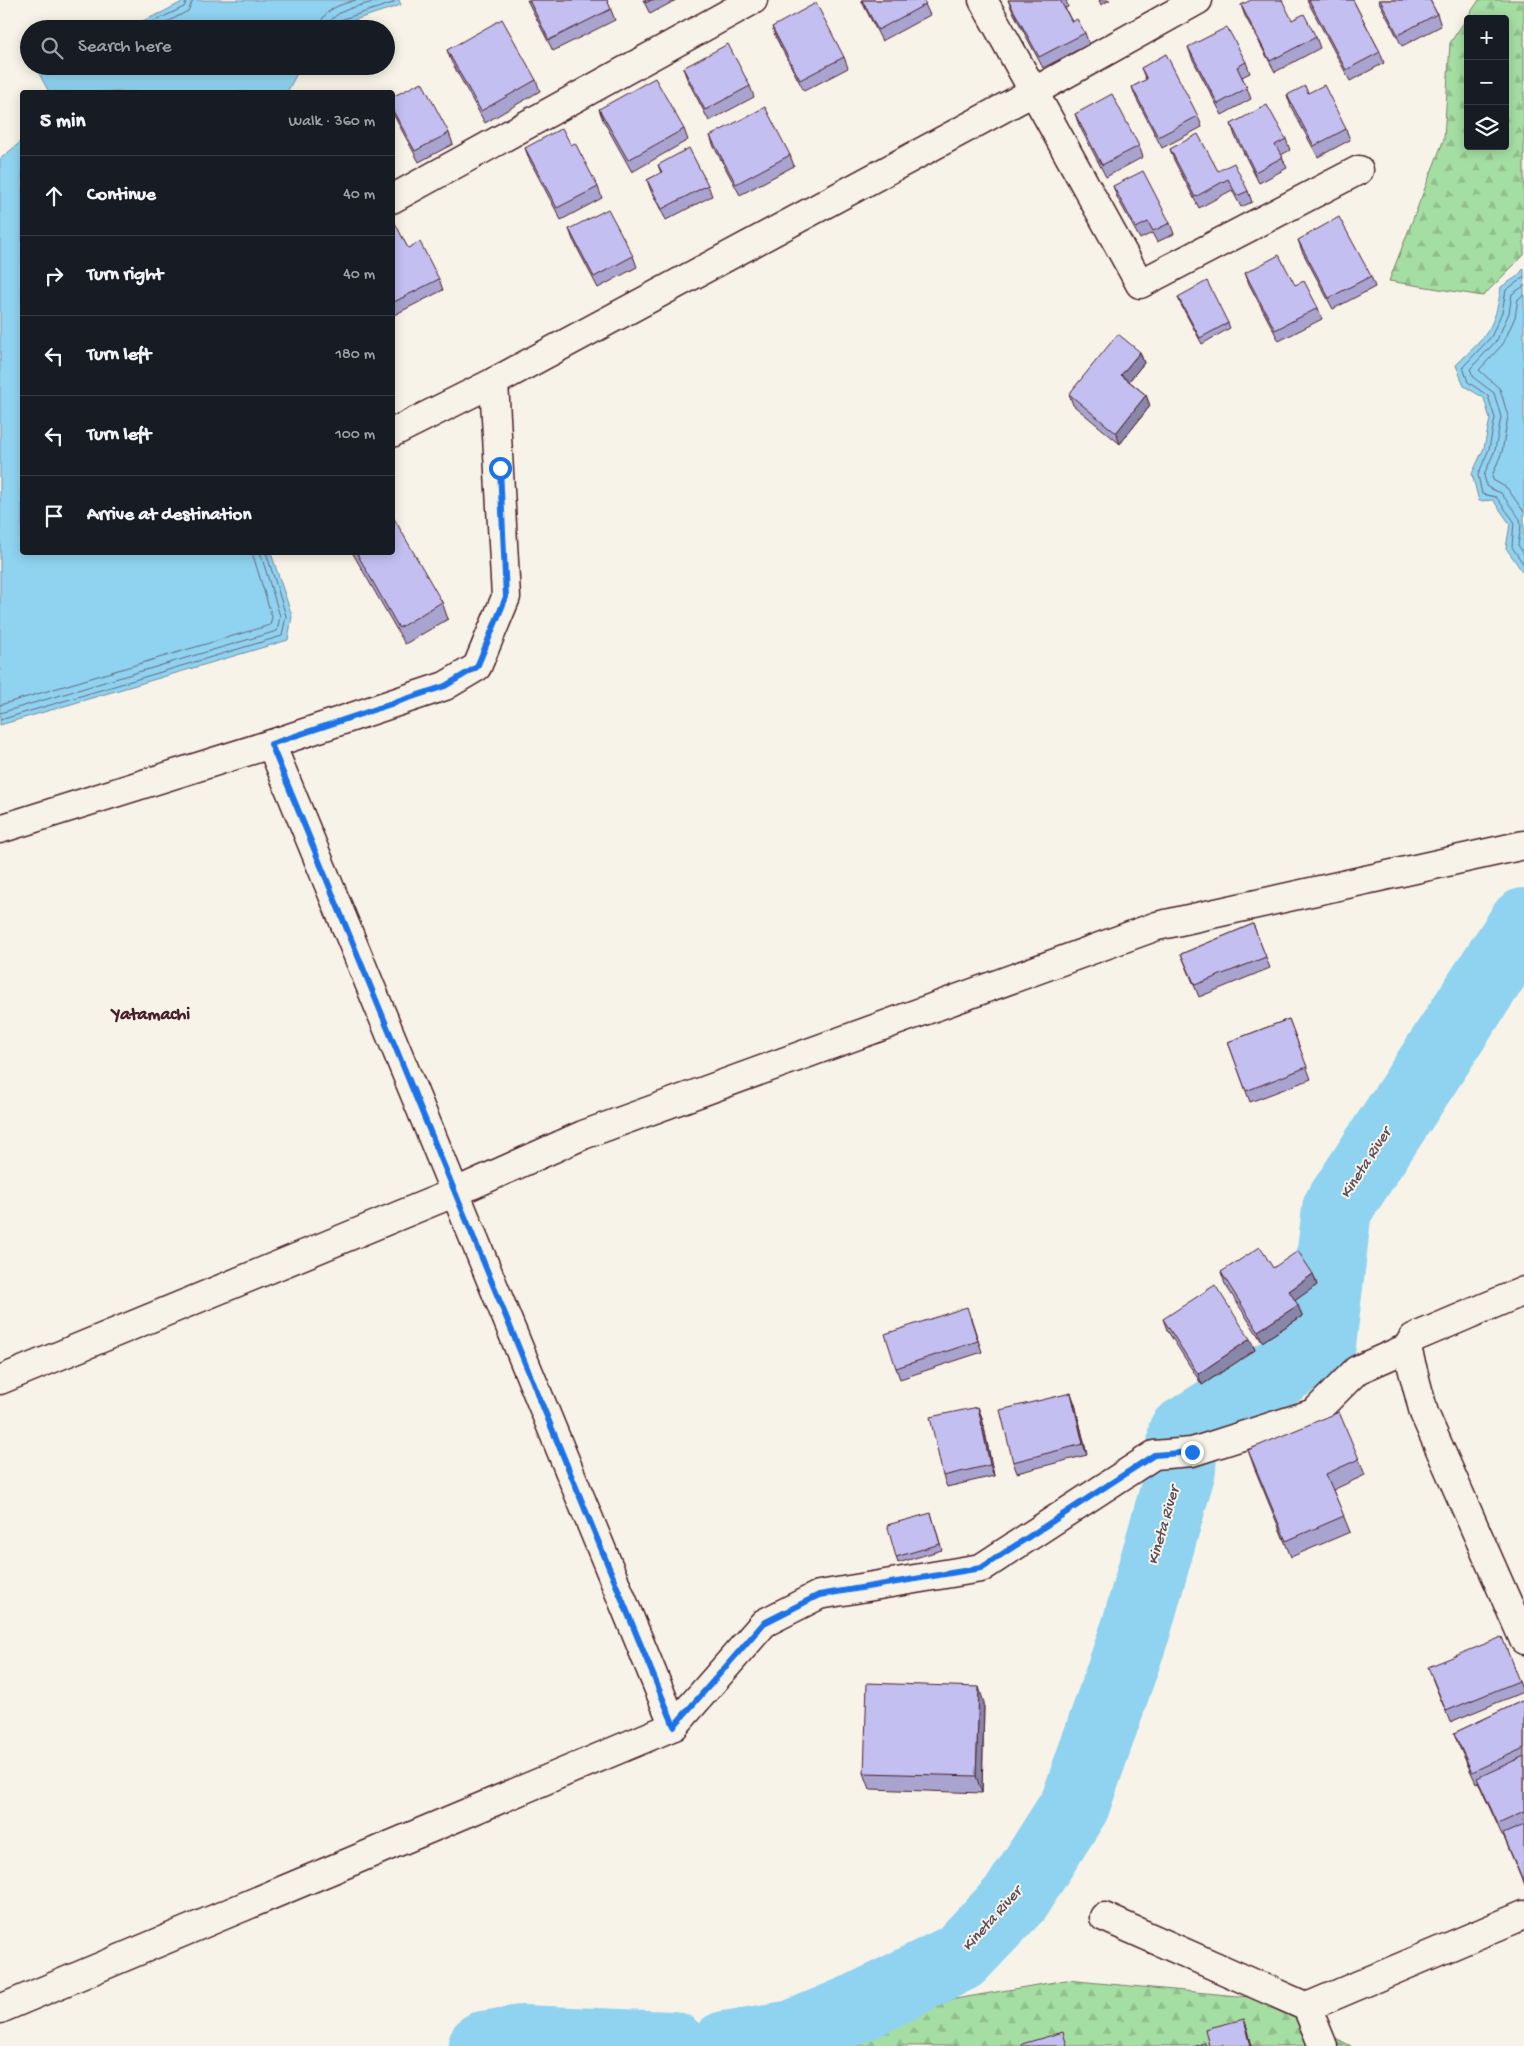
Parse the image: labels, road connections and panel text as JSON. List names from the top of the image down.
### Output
{
  "districts": ["Yatamachi"],
  "water": ["Kineta River"],
  "page": {
    "map_buttons": ["+", "−"],
    "search": "Search here",
    "heading": ["5 min", "Walk · 360 m"],
    "list": [
      ["Continue", "40 m"],
      ["Turn right", "40 m"],
      ["Turn left", "180 m"],
      ["Turn left", "100 m"],
      "Arrive at destination"
    ]
  }
}
